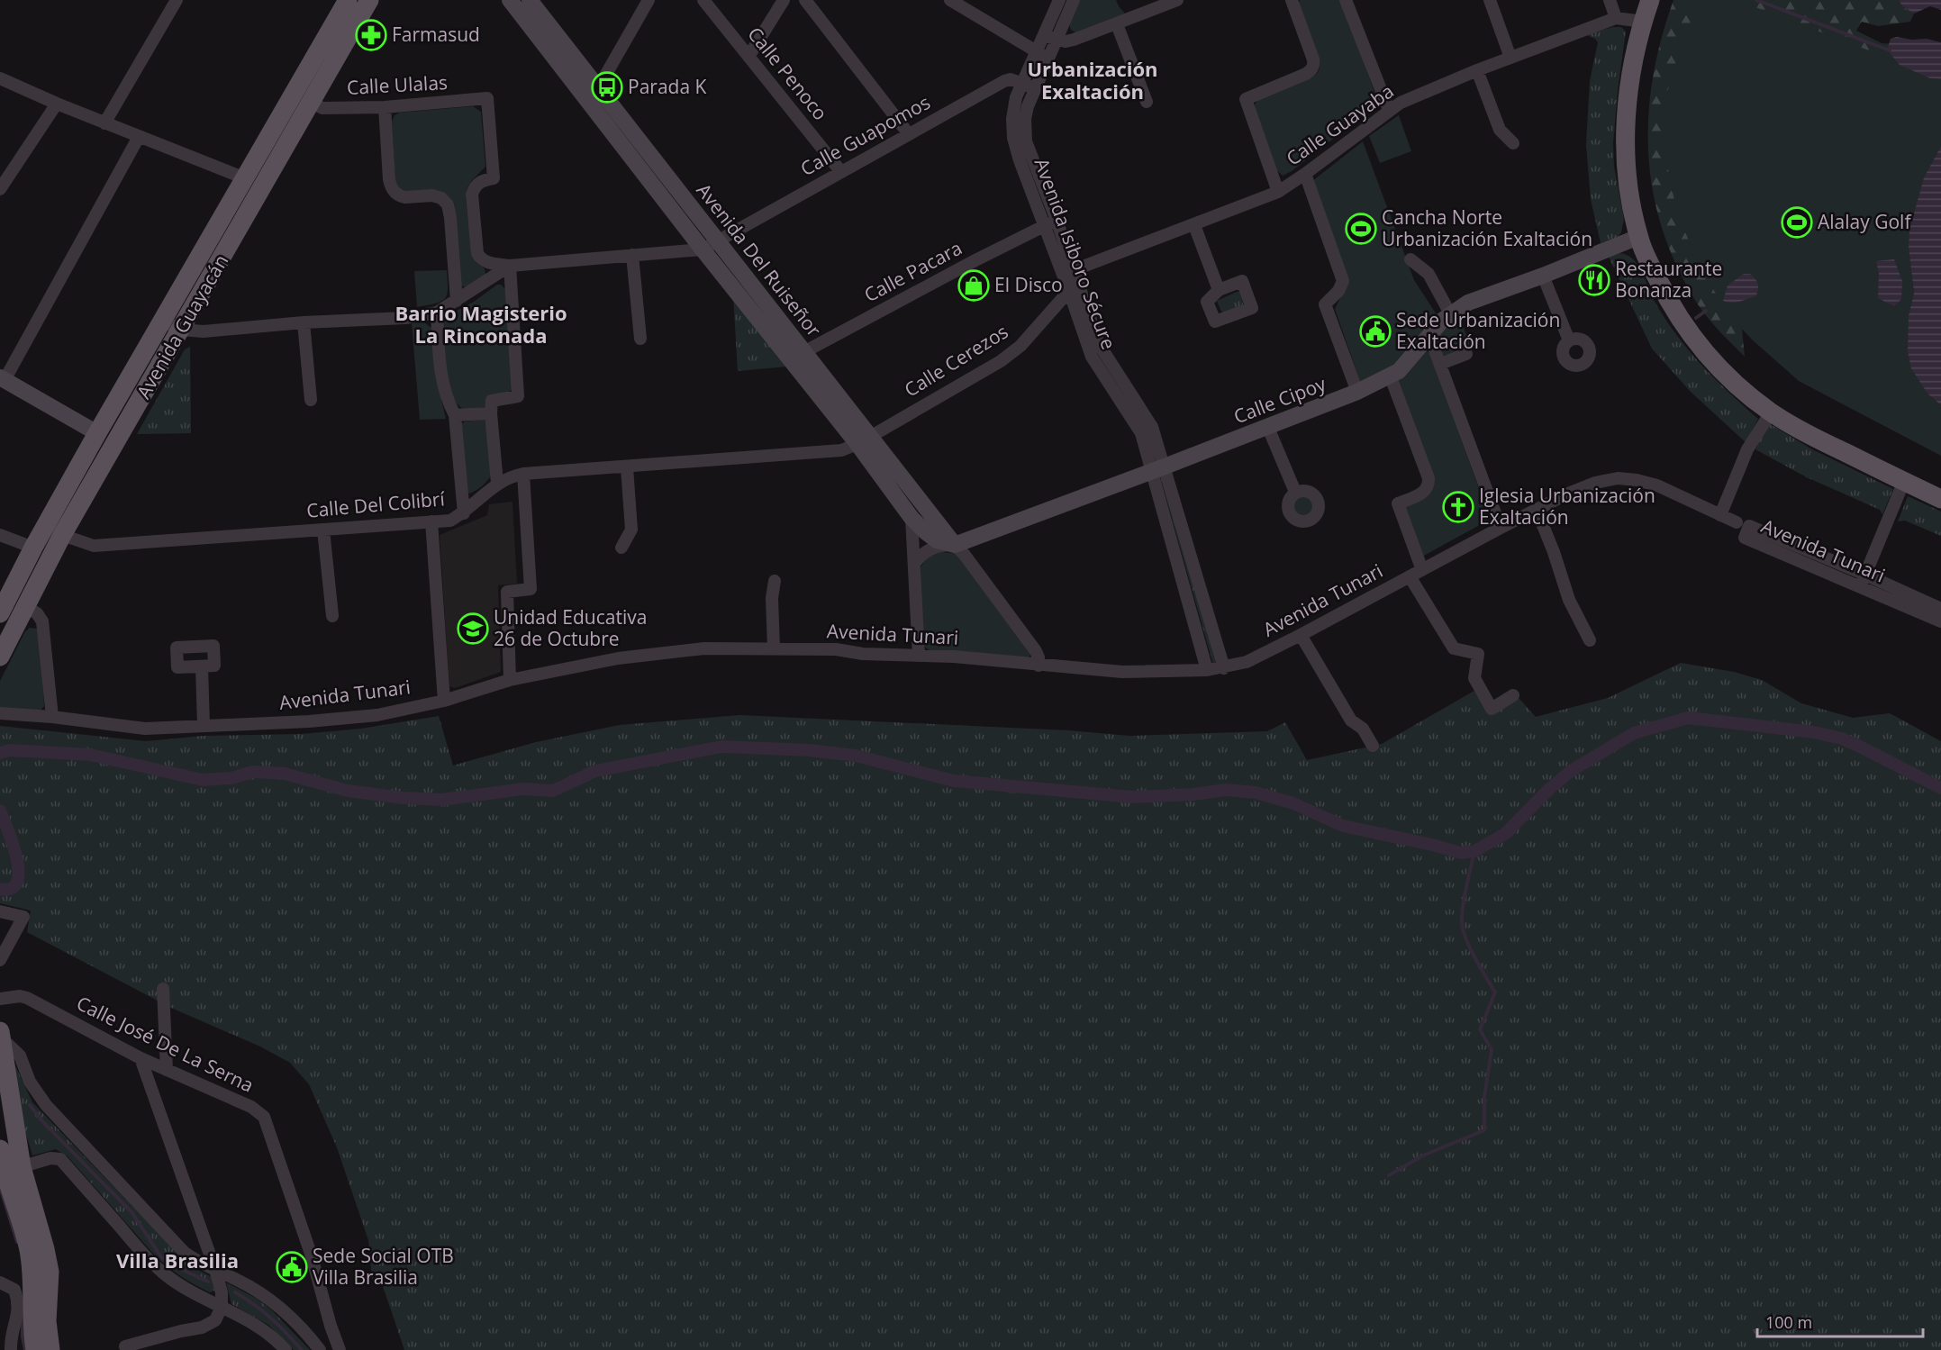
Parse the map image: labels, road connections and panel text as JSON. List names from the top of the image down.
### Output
{
  "streets": {
    "main road": ["Avenida Del Ruiseñor", "Avenida Guayacán", "Calle Cipoy"],
    "street": [
      "Calle Penoco",
      "Calle Ulalas",
      "Calle Guayaba",
      "Calle Guapomos",
      "Avenida Isiboro Sécure",
      "Calle Pacara",
      "Calle Cerezos",
      "Calle Del Colibrí",
      "Avenida Tunari",
      "Calle José De La Serna"
    ]
  },
  "crossings": [
    ["Calle Penoco", "Calle Guapomos"],
    ["Calle Ulalas", "Avenida Guayacán"],
    ["Calle Guayaba", "Avenida Isiboro Sécure"],
    ["Calle Guapomos", "Avenida Isiboro Sécure"],
    ["Calle Guapomos", "Avenida Del Ruiseñor"],
    ["Avenida Isiboro Sécure", "Calle Pacara"],
    ["Avenida Isiboro Sécure", "Calle Cerezos"],
    ["Avenida Isiboro Sécure", "Calle Cipoy"],
    ["Avenida Isiboro Sécure", "Avenida Tunari"],
    ["Avenida Del Ruiseñor", "Calle Pacara"],
    ["Avenida Del Ruiseñor", "Calle Cerezos"],
    ["Avenida Del Ruiseñor", "Calle Cipoy"],
    ["Avenida Del Ruiseñor", "Calle Del Colibrí"],
    ["Avenida Del Ruiseñor", "Avenida Tunari"],
    ["Avenida Guayacán", "Calle Del Colibrí"],
    ["Calle Cerezos", "Calle Del Colibrí"]
  ],
  "districts": ["Urbanización Exaltación", "Barrio Magisterio La Rinconada", "Villa Brasilia"],
  "places": {
    "pharmacy": ["Farmasud"],
    "bus stop": ["Parada K"],
    "sports": ["Alalay Golf", "Cancha Norte Urbanización Exaltación"],
    "restaurant": ["Restaurante Bonanza"],
    "shop": ["El Disco"],
    "public building": ["Sede Urbanización Exaltación", "Sede Social OTB Villa Brasilia"],
    "church": ["Iglesia Urbanización Exaltación"],
    "school or university": ["Unidad Educativa 26 de Octubre"]
  },
  "scale_bar": "100 m"
}
